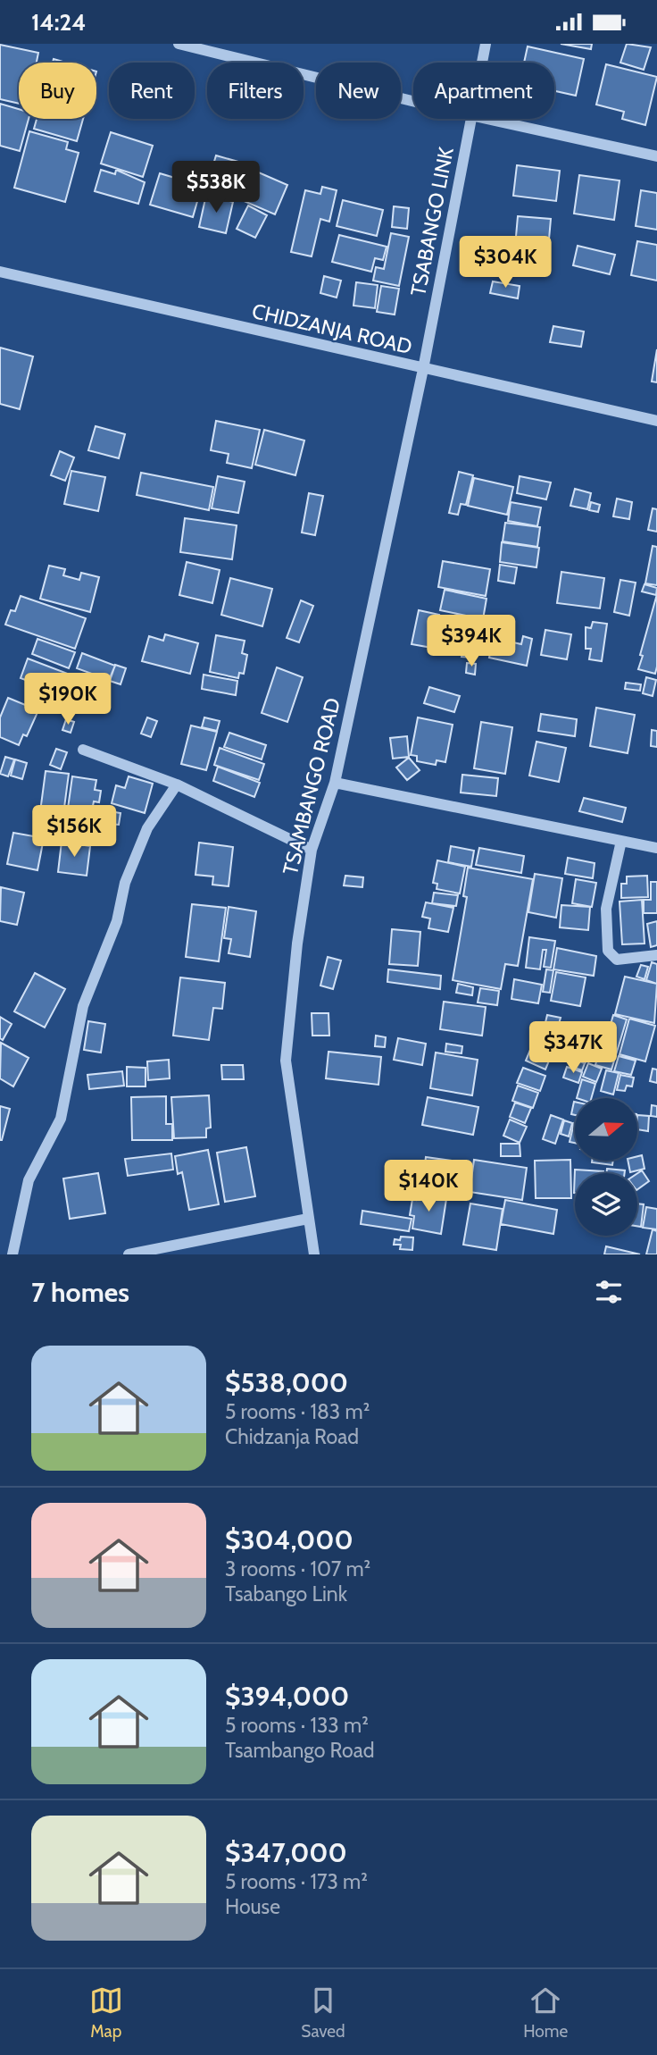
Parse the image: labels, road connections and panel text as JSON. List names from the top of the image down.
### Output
{
  "streets": {
    "street": ["TSABANGO LINK", "CHIDZANJA ROAD", "TSAMBANGO ROAD"]
  },
  "crossings": [
    ["TSABANGO LINK", "CHIDZANJA ROAD"],
    ["TSABANGO LINK", "TSAMBANGO ROAD"],
    ["CHIDZANJA ROAD", "TSAMBANGO ROAD"]
  ],
  "north": "right",
  "page": {
    "status": "14:24",
    "chip": [
      "Buy",
      "Rent",
      "Filters",
      "New",
      "Apartment"
    ],
    "price": [
      "$538K",
      "$304K",
      "$394K",
      "$190K",
      "$156K",
      "$347K",
      "$140K"
    ],
    "heading": "7 homes",
    "list": [
      {
        "name": "$538,000",
        "note": "5 rooms · 183 m² · Chidzanja Road"
      },
      {
        "name": "$304,000",
        "note": "3 rooms · 107 m² · Tsabango Link"
      },
      {
        "name": "$394,000",
        "note": "5 rooms · 133 m² · Tsambango Road"
      },
      {
        "name": "$347,000",
        "note": "5 rooms · 173 m² · House"
      }
    ],
    "tabs": ["Map", "Saved", "Home"]
  }
}
